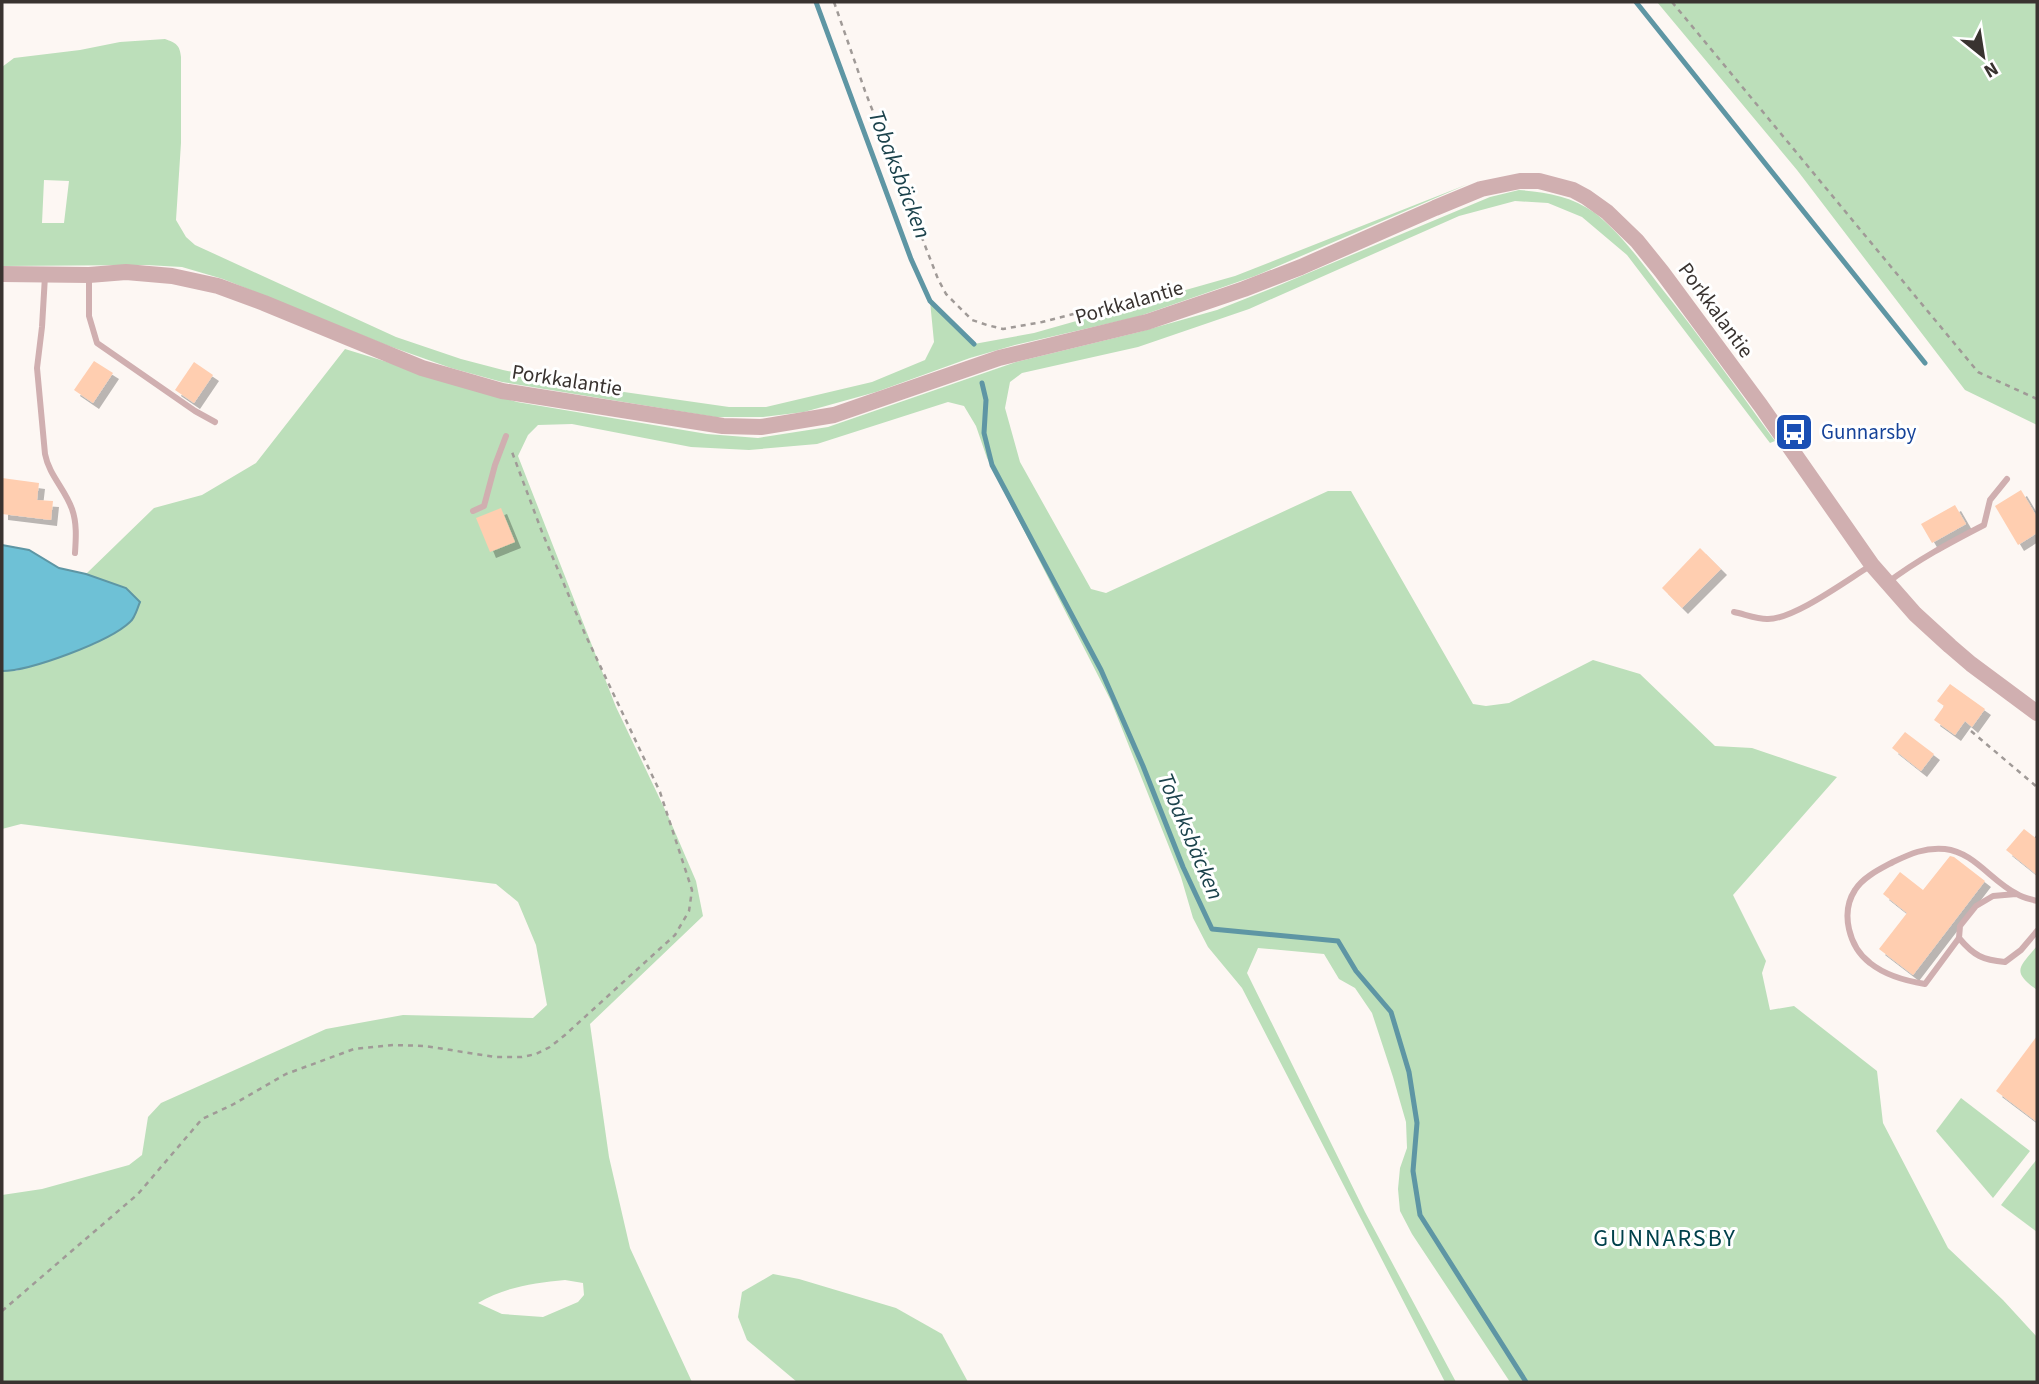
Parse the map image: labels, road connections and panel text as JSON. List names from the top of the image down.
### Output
{
  "streets": {
    "street": ["Porkkalantie"]
  },
  "districts": ["GUNNARSBY"],
  "water": ["Tobaksbäcken"],
  "places": {
    "bus stop": ["Gunnarsby"]
  },
  "north": "bottom right"
}
